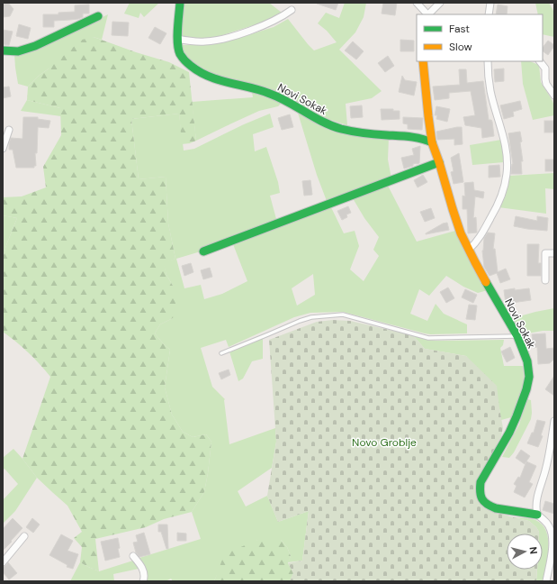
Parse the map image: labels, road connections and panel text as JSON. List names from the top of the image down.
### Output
{
  "streets": {
    "street": ["Novi Sokak"]
  },
  "parks": ["Novo Groblje"],
  "legend": ["Fast", "Slow"],
  "north": "right"
}
